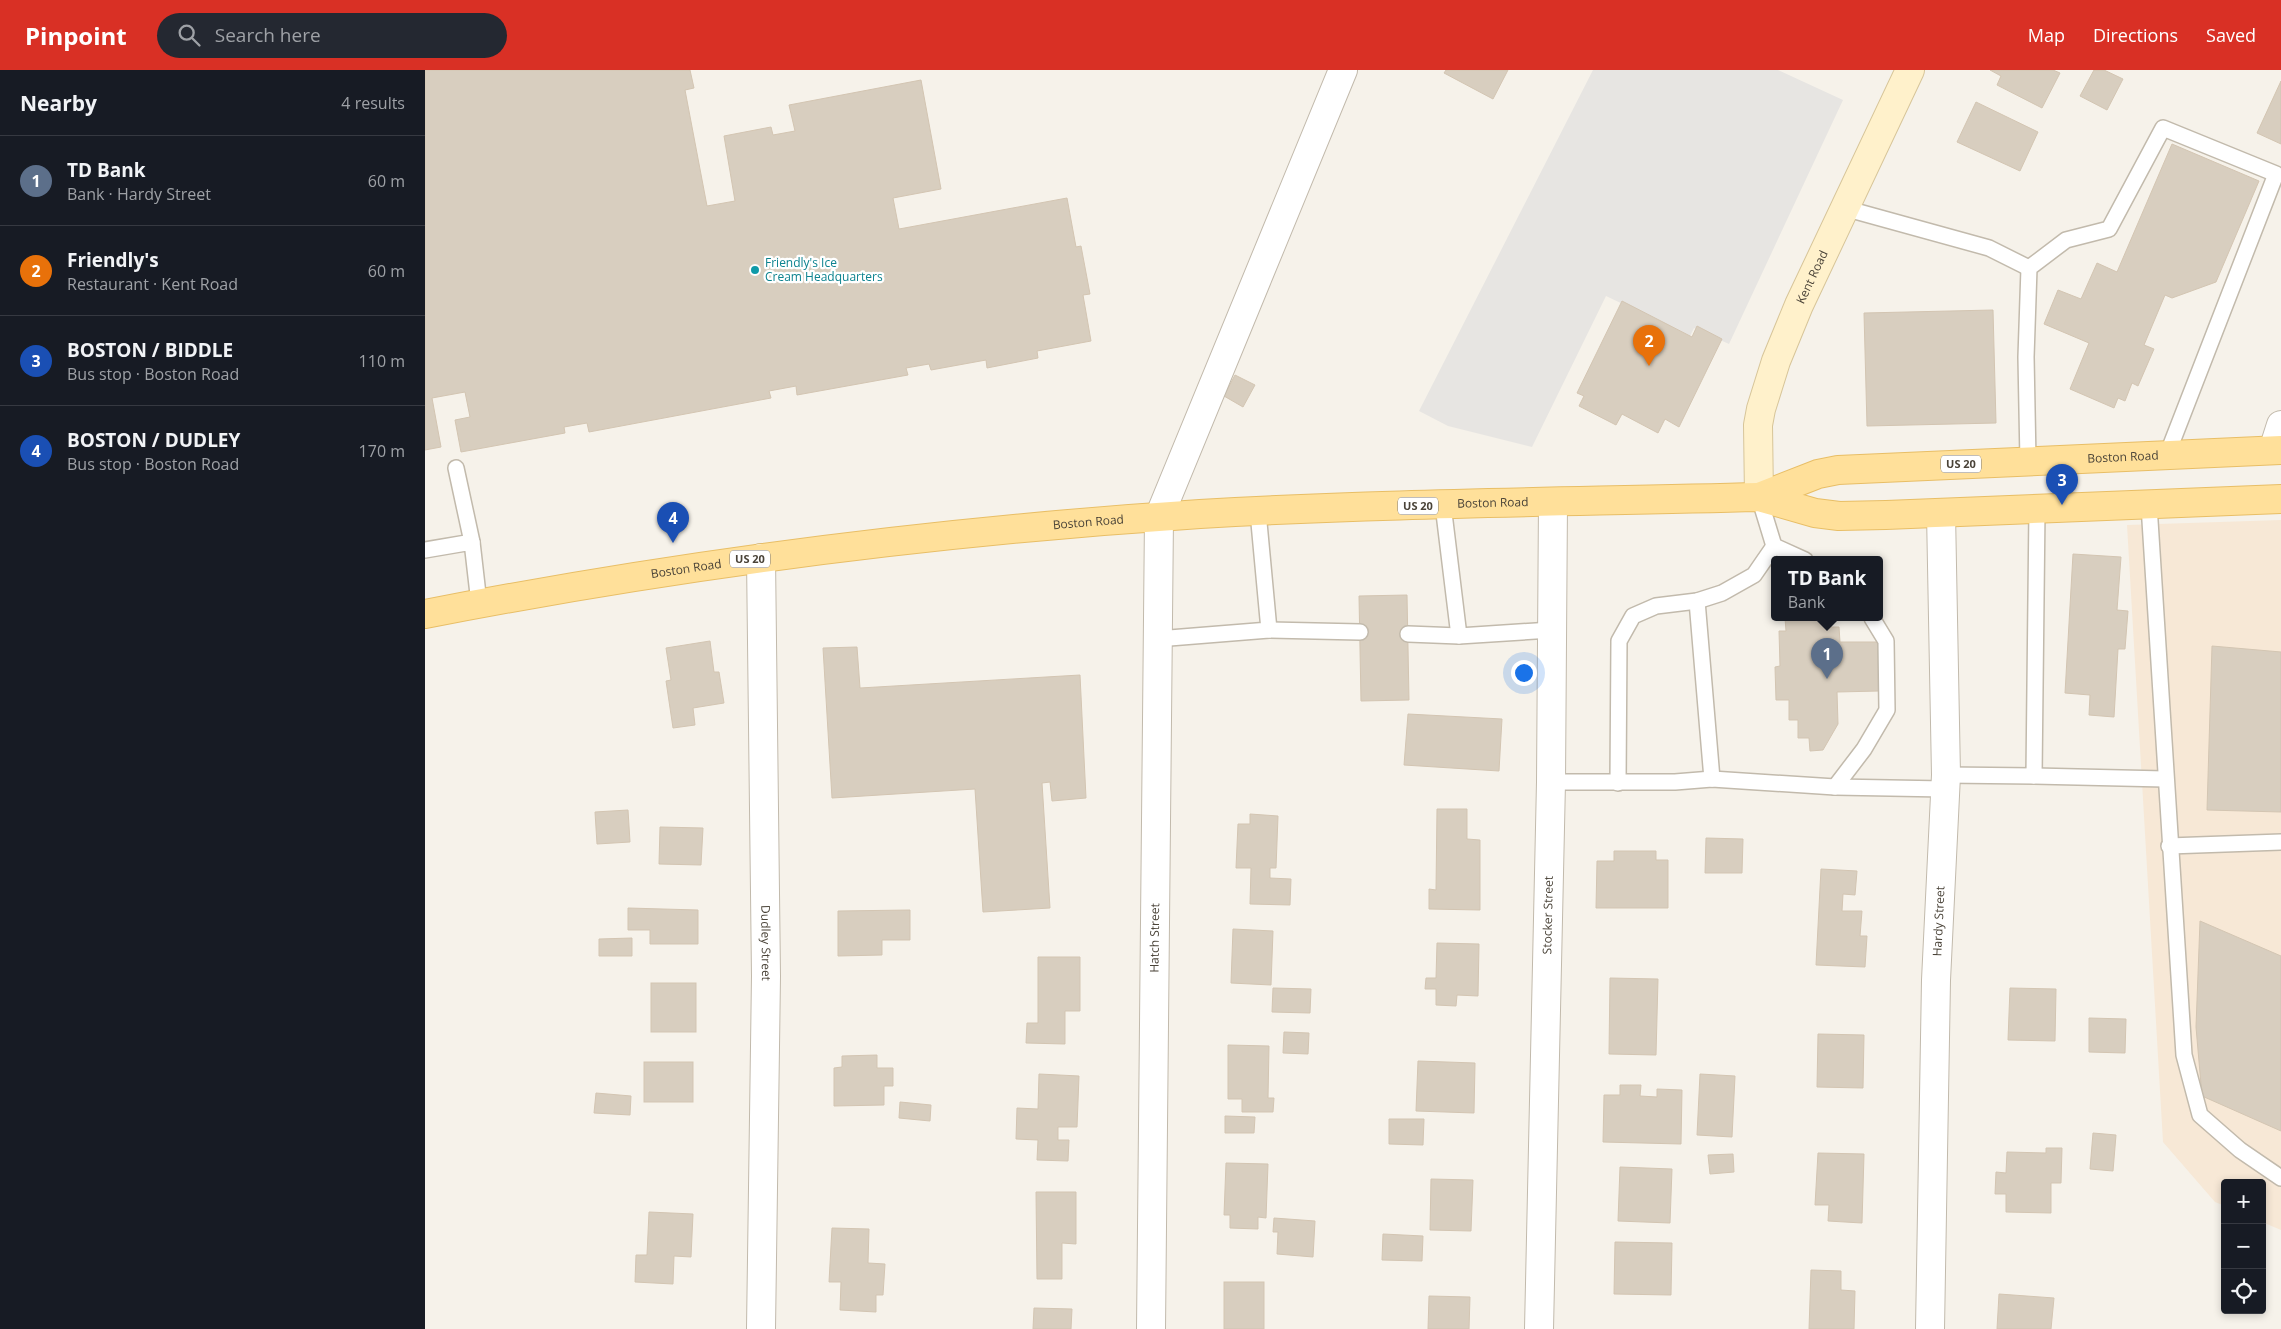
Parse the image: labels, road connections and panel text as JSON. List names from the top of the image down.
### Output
{
  "streets": {
    "main road": ["Boston Road", "US 20"],
    "street": [
      "Kent Road",
      "Stocker Street",
      "Hardy Street",
      "Hatch Street",
      "Dudley Street"
    ]
  },
  "crossings": [
    ["Kent Road", "Boston Road"],
    ["Boston Road", "Stocker Street"],
    ["Boston Road", "Hardy Street"],
    ["Boston Road", "Hatch Street"],
    ["Boston Road", "Dudley Street"]
  ],
  "places": ["Friendly's Ice Cream Headquarters"],
  "page": {
    "header": "Pinpoint",
    "search": "Search here",
    "nav": ["Map", "Directions", "Saved"],
    "heading": ["Nearby", "4 results"],
    "list": [
      {
        "mark": "1",
        "name": "TD Bank",
        "note": "Bank · Hardy Street",
        "value": "60 m"
      },
      {
        "mark": "2",
        "name": "Friendly's",
        "note": "Restaurant · Kent Road",
        "value": "60 m"
      },
      {
        "mark": "3",
        "name": "BOSTON / BIDDLE",
        "note": "Bus stop · Boston Road",
        "value": "110 m"
      },
      {
        "mark": "4",
        "name": "BOSTON / DUDLEY",
        "note": "Bus stop · Boston Road",
        "value": "170 m"
      }
    ],
    "pins": [
      "2",
      "3",
      "4",
      "1"
    ],
    "popup": ["TD Bank", "Bank"],
    "map_buttons": ["+", "−"]
  }
}
